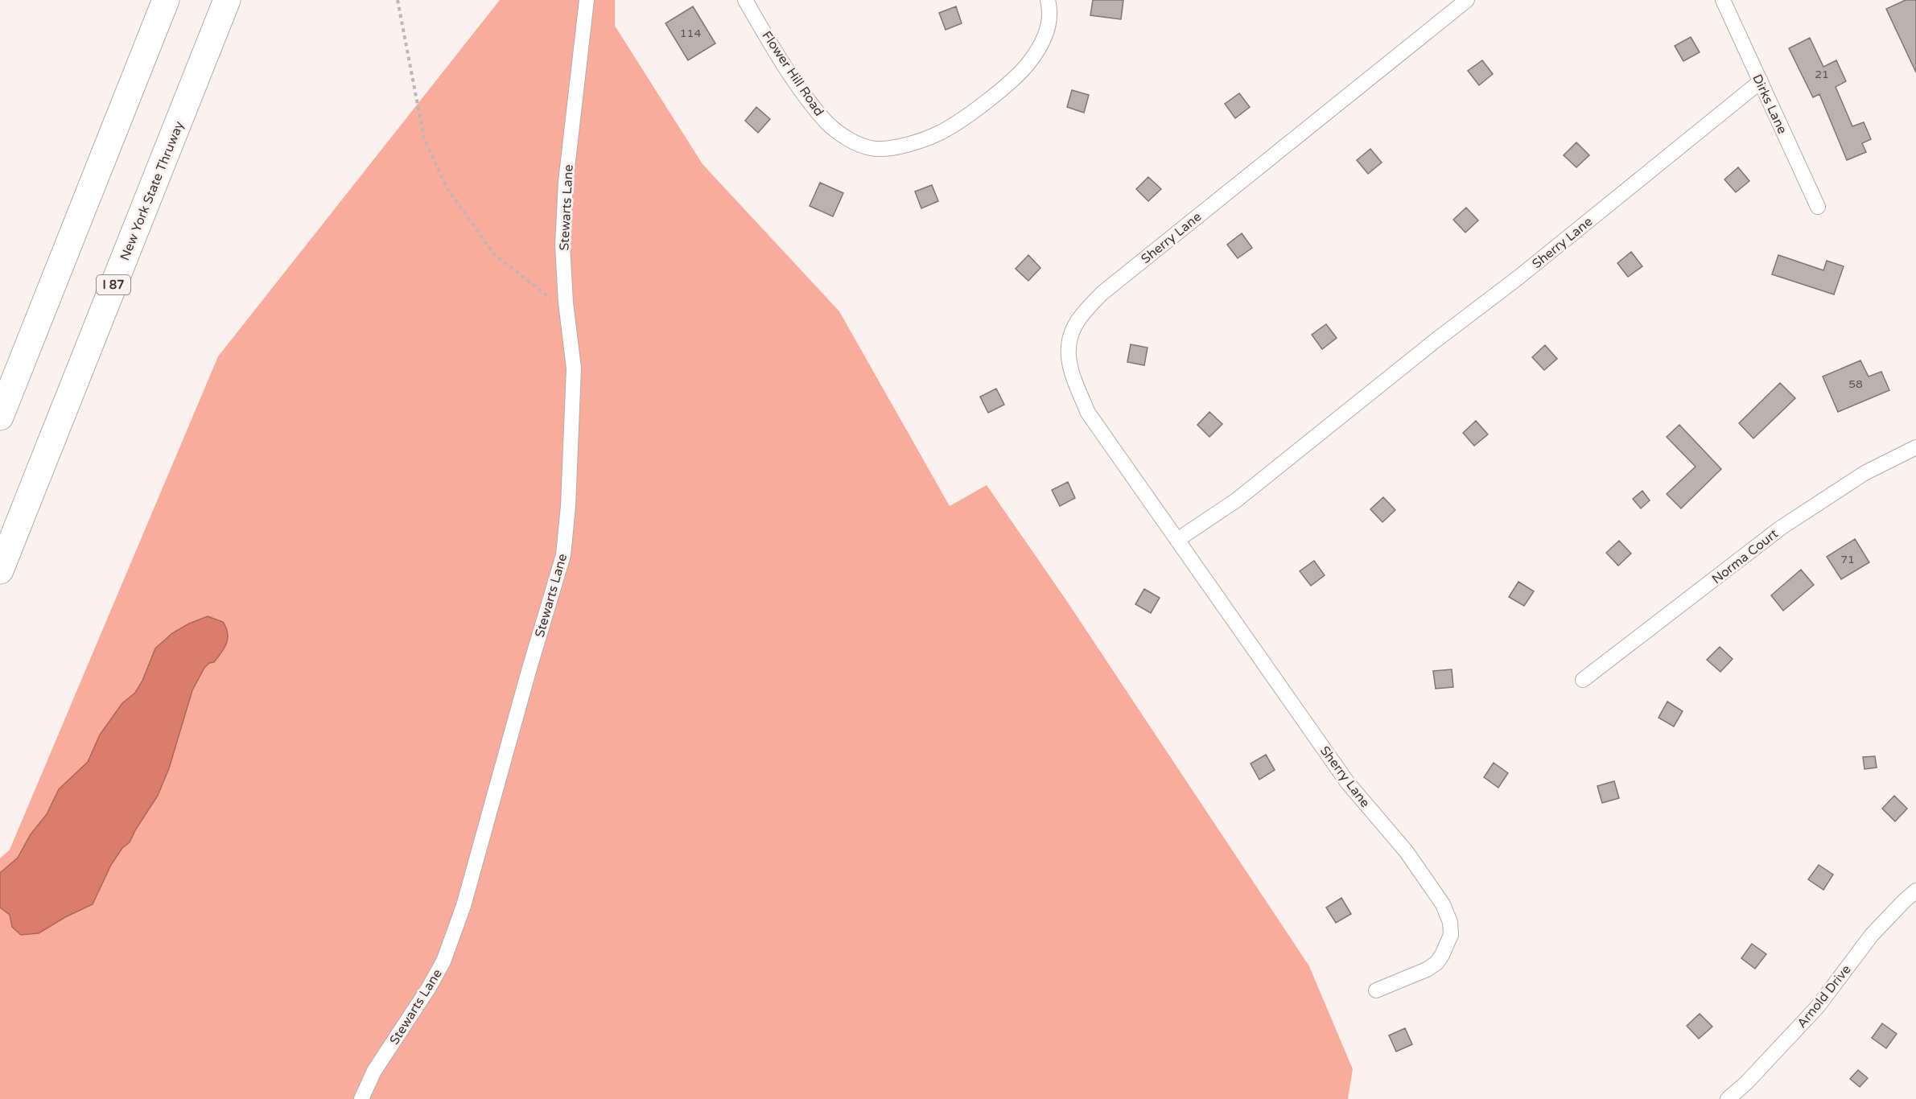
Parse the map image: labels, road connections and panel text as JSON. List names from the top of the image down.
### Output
{
  "streets": {
    "highway": ["New York State Thruway", "I 87"],
    "street": [
      "Flower Hill Road",
      "Dirks Lane",
      "Stewarts Lane",
      "Sherry Lane",
      "Norma Court",
      "Arnold Drive"
    ]
  },
  "crossings": [
    ["Dirks Lane", "Sherry Lane"]
  ],
  "house_numbers": [
    "114",
    "21",
    "58",
    "71"
  ]
}
